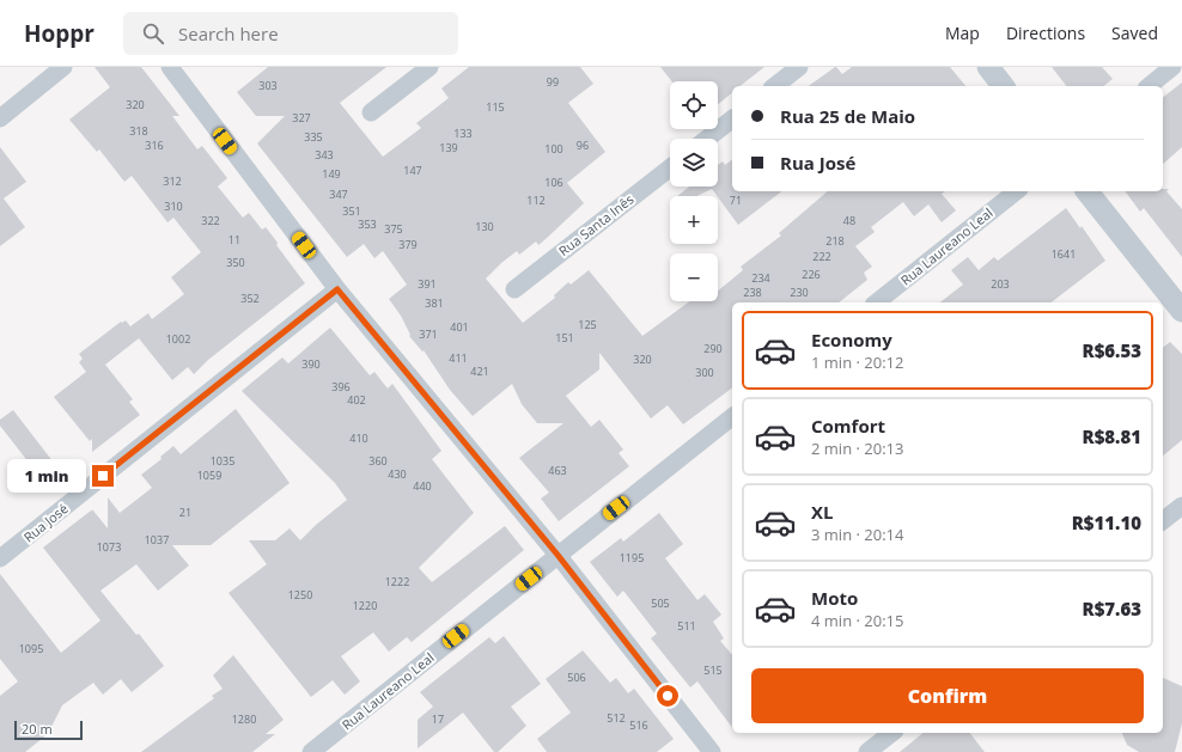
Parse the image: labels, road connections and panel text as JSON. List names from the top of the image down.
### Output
{
  "streets": {
    "street": ["Rua Santa Inês", "Rua Laureano Leal", "Rua José"]
  },
  "house_numbers": [
    "99",
    "303",
    "320",
    "115",
    "327",
    "318",
    "133",
    "335",
    "316",
    "96",
    "139",
    "100",
    "343",
    "147",
    "149",
    "312",
    "106",
    "347",
    "112",
    "71",
    "310",
    "351",
    "322",
    "48",
    "353",
    "130",
    "375",
    "11",
    "218",
    "379",
    "1641",
    "222",
    "350",
    "226",
    "234",
    "391",
    "203",
    "238",
    "230",
    "352",
    "381",
    "125",
    "401",
    "371",
    "151",
    "1002",
    "290",
    "411",
    "320",
    "390",
    "421",
    "300",
    "396",
    "402",
    "410",
    "1035",
    "360",
    "463",
    "430",
    "1059",
    "440",
    "21",
    "1037",
    "1073",
    "1195",
    "1222",
    "1250",
    "505",
    "1220",
    "511",
    "1095",
    "515",
    "506",
    "512",
    "1280",
    "17",
    "516"
  ],
  "scale_bar": "20 m",
  "page": {
    "header": "Hoppr",
    "search": "Search here",
    "nav": ["Map", "Directions", "Saved"],
    "map_buttons": ["+", "−"],
    "banner": ["Rua 25 de Maio", "Rua José"],
    "list": [
      {
        "name": "Economy",
        "note": "1 min · 20:12",
        "value": "R$6.53"
      },
      {
        "name": "Comfort",
        "note": "2 min · 20:13",
        "value": "R$8.81"
      },
      {
        "name": "XL",
        "note": "3 min · 20:14",
        "value": "R$11.10"
      },
      {
        "name": "Moto",
        "note": "4 min · 20:15",
        "value": "R$7.63"
      }
    ],
    "bubble": "1 min",
    "buttons": "Confirm",
    "scale": "20 m"
  }
}
